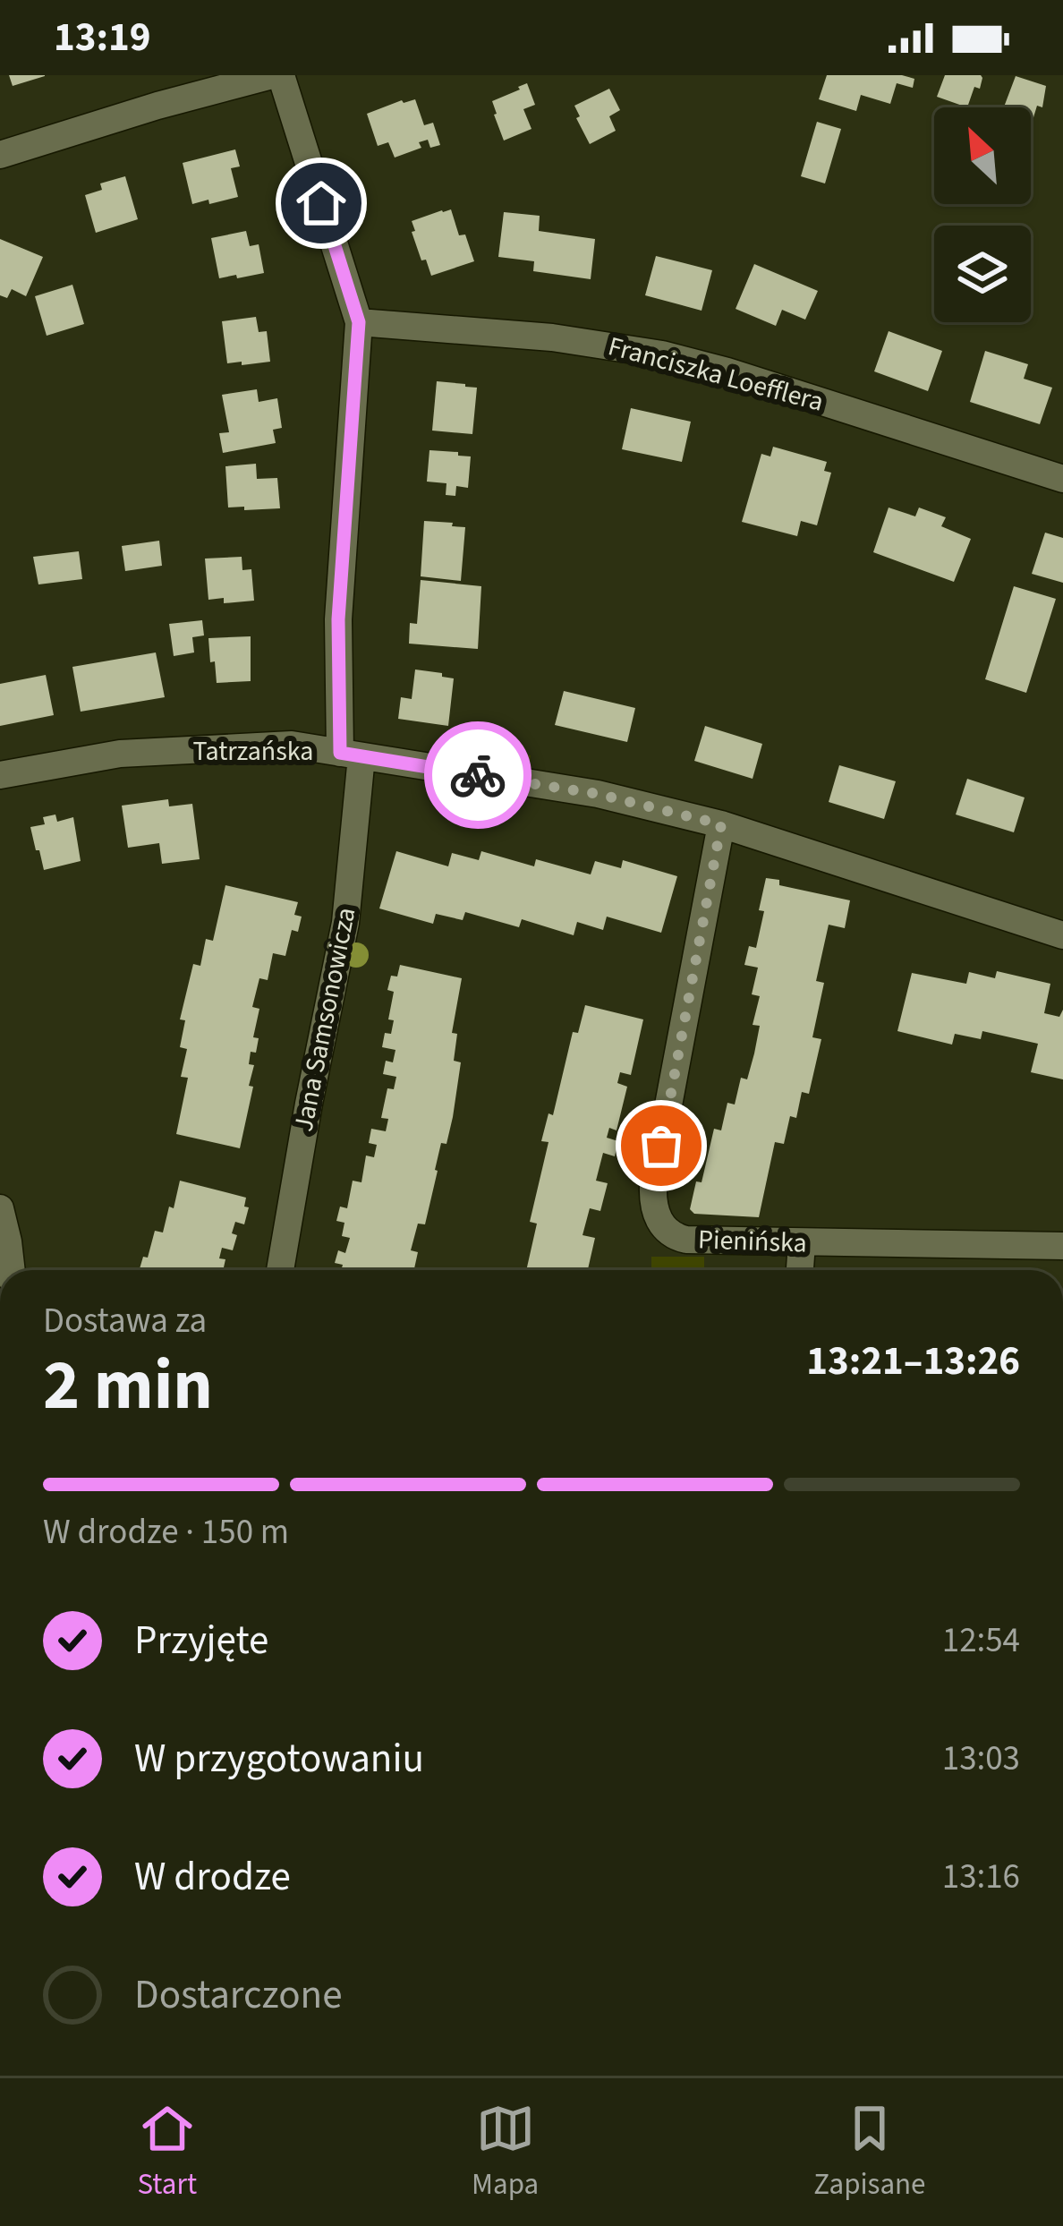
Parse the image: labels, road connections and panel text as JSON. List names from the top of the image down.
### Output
{
  "streets": {
    "street": [
      "Franciszka Loefflera",
      "Tatrzańska",
      "Jana Samsonowicza",
      "Pienińska"
    ]
  },
  "crossings": [
    ["Franciszka Loefflera", "Jana Samsonowicza"],
    ["Tatrzańska", "Jana Samsonowicza"],
    ["Tatrzańska", "Pienińska"]
  ],
  "north": "top left",
  "page": {
    "status": "13:19",
    "heading": ["2 min", "Dostawa za", "13:21–13:26"],
    "bar": "W drodze · 150 m",
    "list": [
      ["Przyjęte", "12:54"],
      ["W przygotowaniu", "13:03"],
      ["W drodze", "13:16"],
      "Dostarczone"
    ],
    "tabs": ["Start", "Mapa", "Zapisane"]
  }
}
